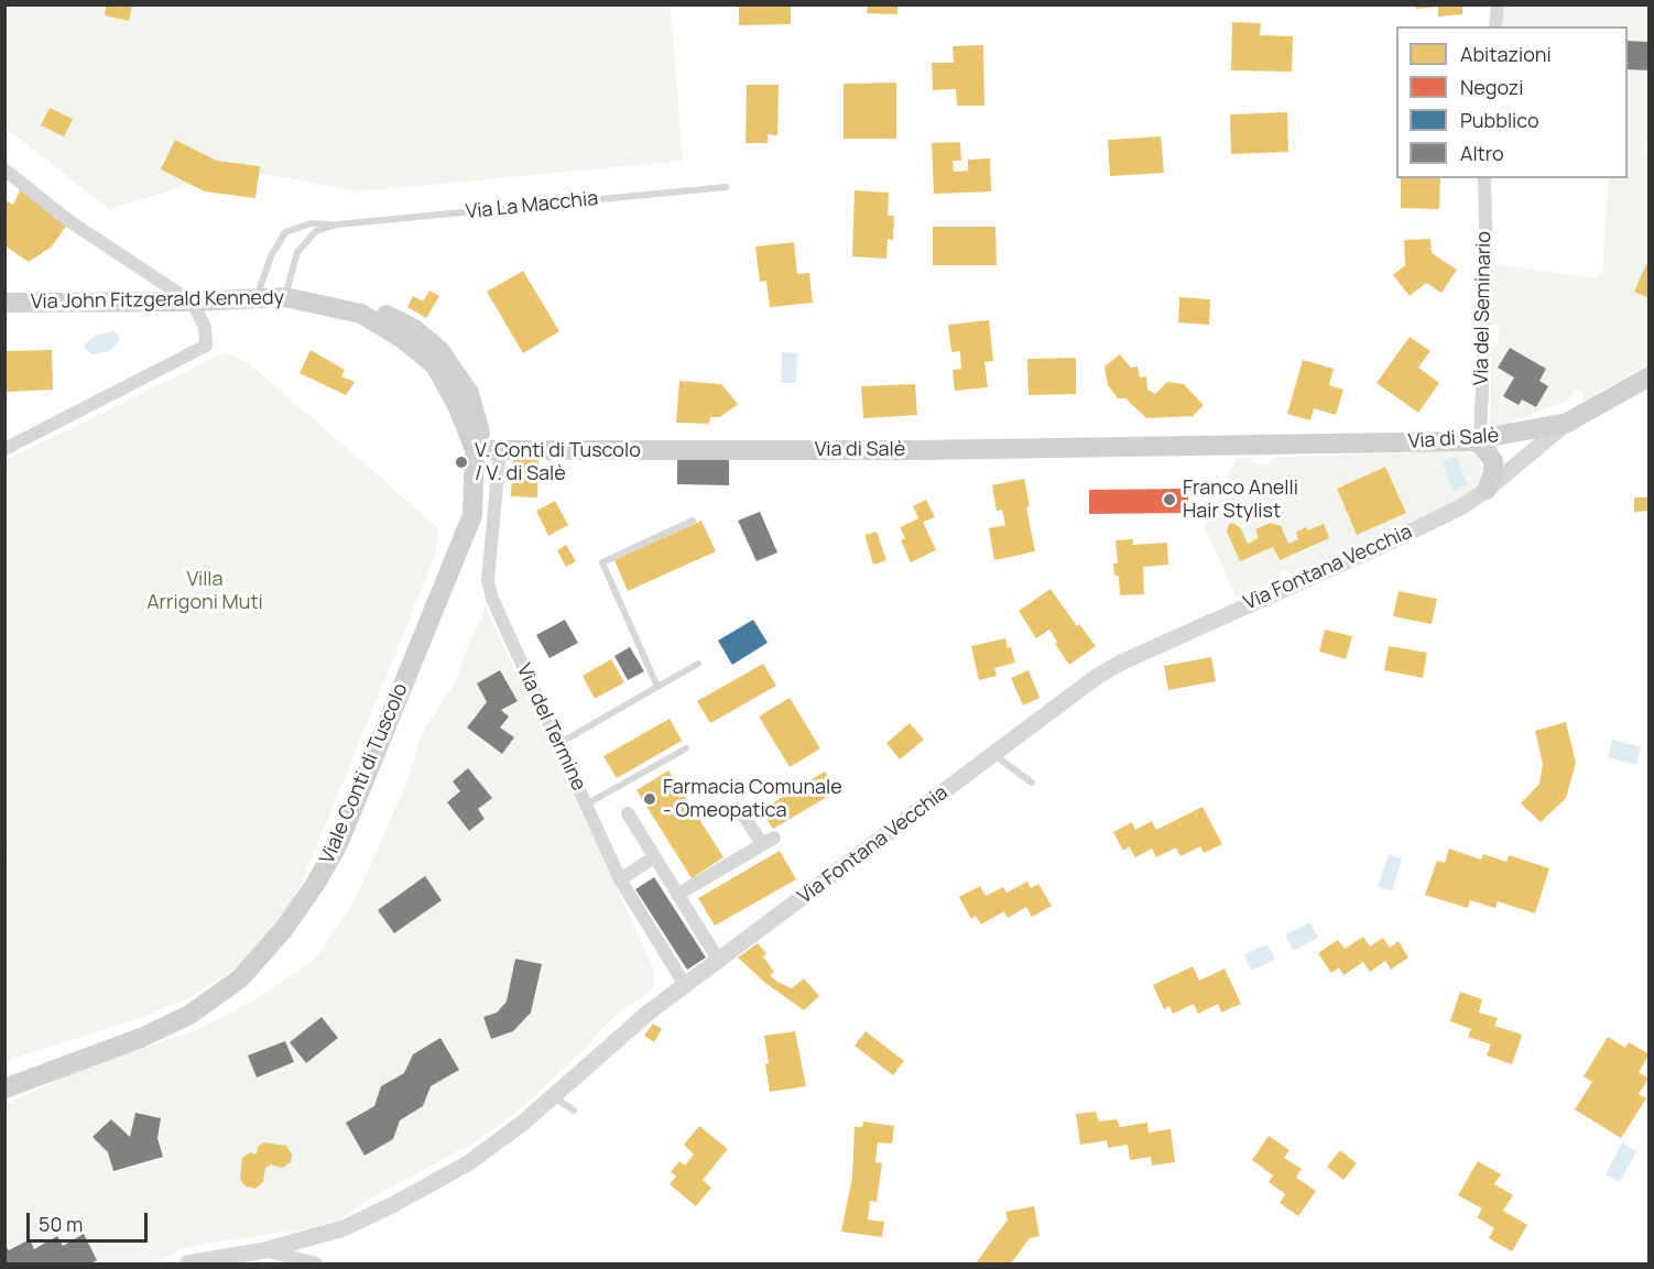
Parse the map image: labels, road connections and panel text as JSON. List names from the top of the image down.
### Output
{
  "streets": {
    "main road": ["Via John Fitzgerald Kennedy", "Via di Salè", "Viale Conti di Tuscolo"],
    "street": ["Via del Seminario", "Via Fontana Vecchia", "Via del Termine"],
    "lane": ["Via La Macchia"]
  },
  "crossings": [
    ["Via La Macchia", "Via John Fitzgerald Kennedy"],
    ["Via John Fitzgerald Kennedy", "Via di Salè"],
    ["Via John Fitzgerald Kennedy", "Via del Termine"],
    ["Via John Fitzgerald Kennedy", "Viale Conti di Tuscolo"],
    ["Via del Seminario", "Via di Salè"],
    ["Via di Salè", "Via Fontana Vecchia"],
    ["Via di Salè", "Via del Termine"],
    ["Via di Salè", "Viale Conti di Tuscolo"],
    ["Via Fontana Vecchia", "Via del Termine"],
    ["Via del Termine", "Viale Conti di Tuscolo"]
  ],
  "parks": ["Villa Arrigoni Muti"],
  "places": ["V. Conti di Tuscolo / V. di Salè", "Franco Anelli Hair Stylist", "Farmacia Comunale - Omeopatica"],
  "legend": [
    "Abitazioni",
    "Negozi",
    "Pubblico",
    "Altro"
  ],
  "scale_bar": "50 m"
}
